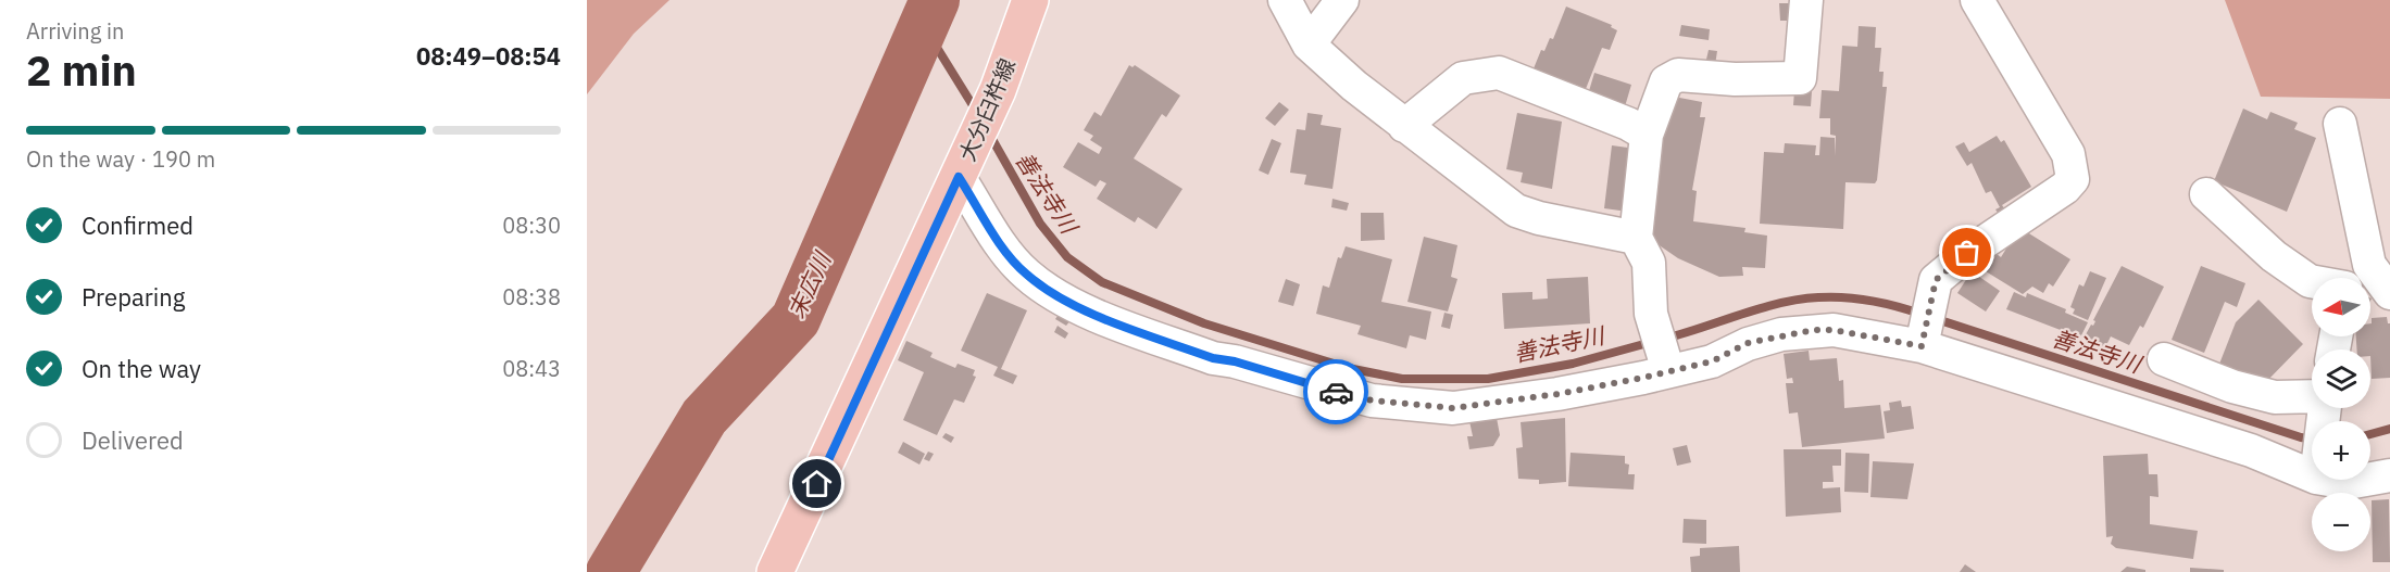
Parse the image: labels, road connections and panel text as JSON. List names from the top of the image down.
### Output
{
  "streets": {
    "main road": ["大分臼杵線"]
  },
  "water": ["善法寺川", "末広川"],
  "north": "left",
  "page": {
    "heading": ["2 min", "Arriving in", "08:49–08:54"],
    "bar": "On the way · 190 m",
    "list": [
      ["Confirmed", "08:30"],
      ["Preparing", "08:38"],
      ["On the way", "08:43"],
      "Delivered"
    ],
    "map_buttons": ["+", "−"]
  }
}
